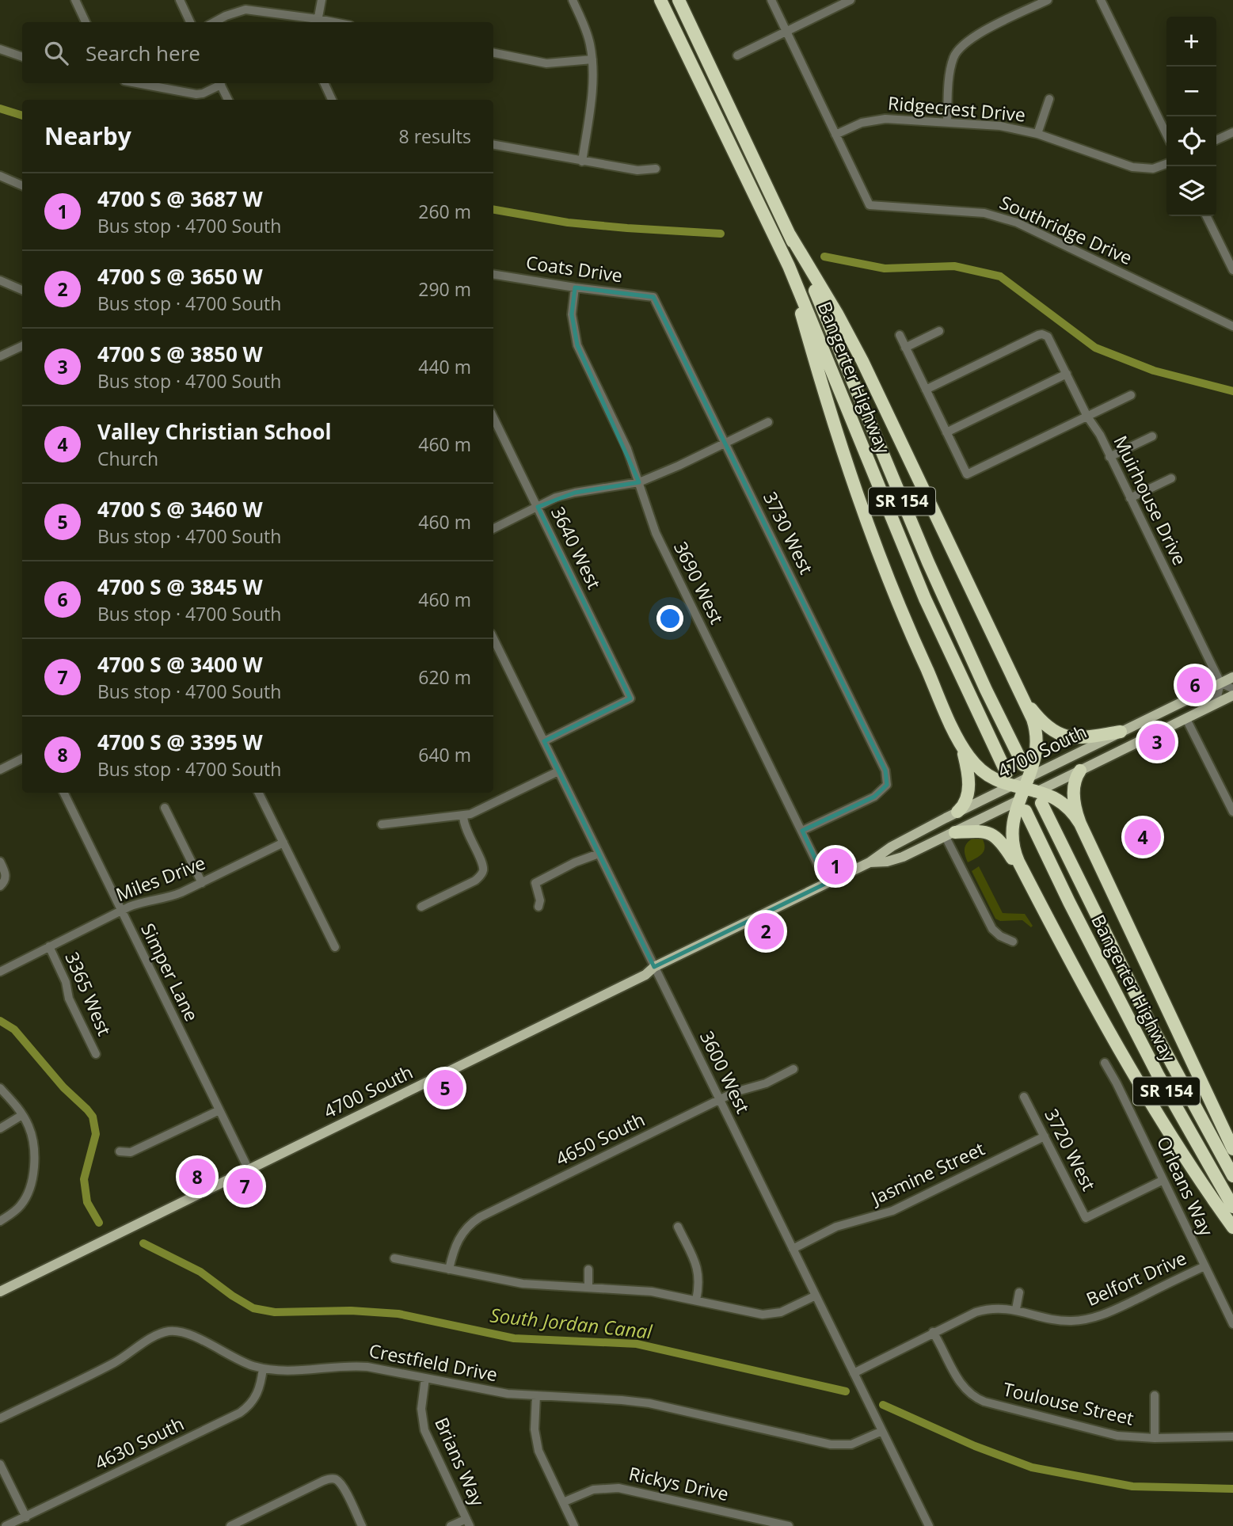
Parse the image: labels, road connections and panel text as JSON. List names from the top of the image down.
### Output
{
  "streets": {
    "highway": ["Bangerter Highway", "SR 154"],
    "main road": ["4700 South"],
    "street": [
      "Ridgecrest Drive",
      "Southridge Drive",
      "Coats Drive",
      "Muirhouse Drive",
      "3730 West",
      "3640 West",
      "3690 West",
      "Miles Drive",
      "Simper Lane",
      "3365 West",
      "3600 West",
      "4650 South",
      "3720 West",
      "Jasmine Street",
      "Orleans Way",
      "Belfort Drive",
      "Crestfield Drive",
      "Toulouse Street",
      "4630 South",
      "Brians Way",
      "Rickys Drive"
    ]
  },
  "crossings": [
    ["Ridgecrest Drive", "Southridge Drive"],
    ["Coats Drive", "3730 West"],
    ["Coats Drive", "3690 West"],
    ["Bangerter Highway", "4700 South"],
    ["Muirhouse Drive", "4700 South"],
    ["3730 West", "3690 West"],
    ["3640 West", "3600 West"],
    ["3690 West", "4700 South"],
    ["4700 South", "Simper Lane"],
    ["4700 South", "3600 West"],
    ["Miles Drive", "Simper Lane"],
    ["Miles Drive", "3365 West"],
    ["3600 West", "4650 South"],
    ["3600 West", "Jasmine Street"],
    ["3600 West", "Belfort Drive"],
    ["3600 West", "Crestfield Drive"],
    ["3720 West", "Jasmine Street"],
    ["3720 West", "Orleans Way"],
    ["Orleans Way", "Belfort Drive"],
    ["Belfort Drive", "Toulouse Street"],
    ["Crestfield Drive", "4630 South"],
    ["Crestfield Drive", "Brians Way"]
  ],
  "water": ["South Jordan Canal"],
  "page": {
    "map_buttons": ["+", "−"],
    "search": "Search here",
    "heading": ["Nearby", "8 results"],
    "list": [
      {
        "mark": "1",
        "name": "4700 S @ 3687 W",
        "note": "Bus stop · 4700 South",
        "value": "260 m"
      },
      {
        "mark": "2",
        "name": "4700 S @ 3650 W",
        "note": "Bus stop · 4700 South",
        "value": "290 m"
      },
      {
        "mark": "3",
        "name": "4700 S @ 3850 W",
        "note": "Bus stop · 4700 South",
        "value": "440 m"
      },
      {
        "mark": "4",
        "name": "Valley Christian School",
        "note": "Church",
        "value": "460 m"
      },
      {
        "mark": "5",
        "name": "4700 S @ 3460 W",
        "note": "Bus stop · 4700 South",
        "value": "460 m"
      },
      {
        "mark": "6",
        "name": "4700 S @ 3845 W",
        "note": "Bus stop · 4700 South",
        "value": "460 m"
      },
      {
        "mark": "7",
        "name": "4700 S @ 3400 W",
        "note": "Bus stop · 4700 South",
        "value": "620 m"
      },
      {
        "mark": "8",
        "name": "4700 S @ 3395 W",
        "note": "Bus stop · 4700 South",
        "value": "640 m"
      }
    ],
    "pins": [
      "6",
      "3",
      "4",
      "1",
      "2",
      "5",
      "8",
      "7"
    ]
  }
}
